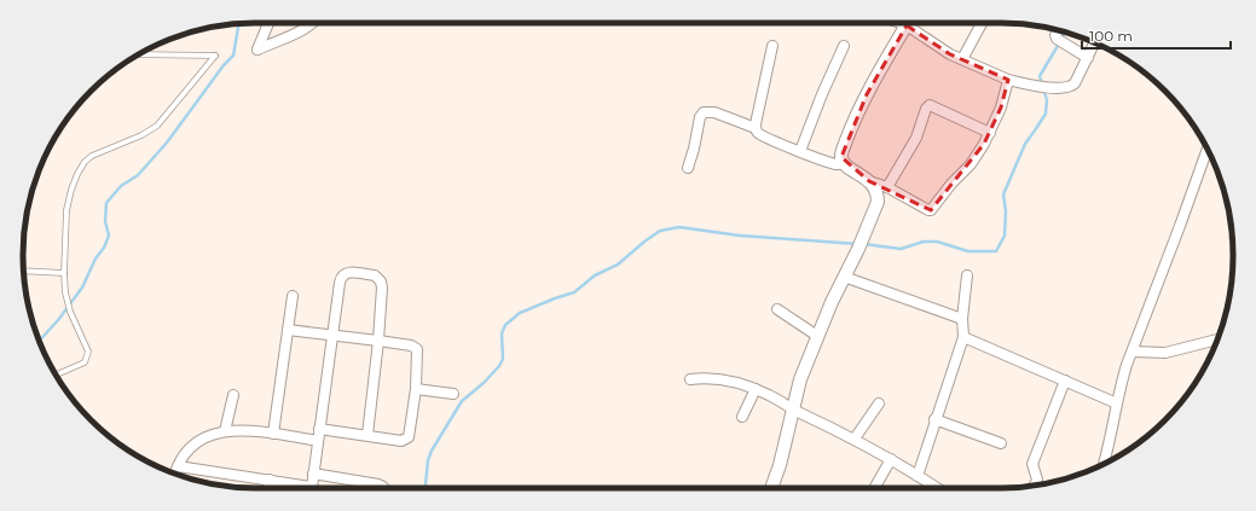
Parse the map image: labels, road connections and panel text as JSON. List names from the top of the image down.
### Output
{
  "scale_bar": "100 m"
}
